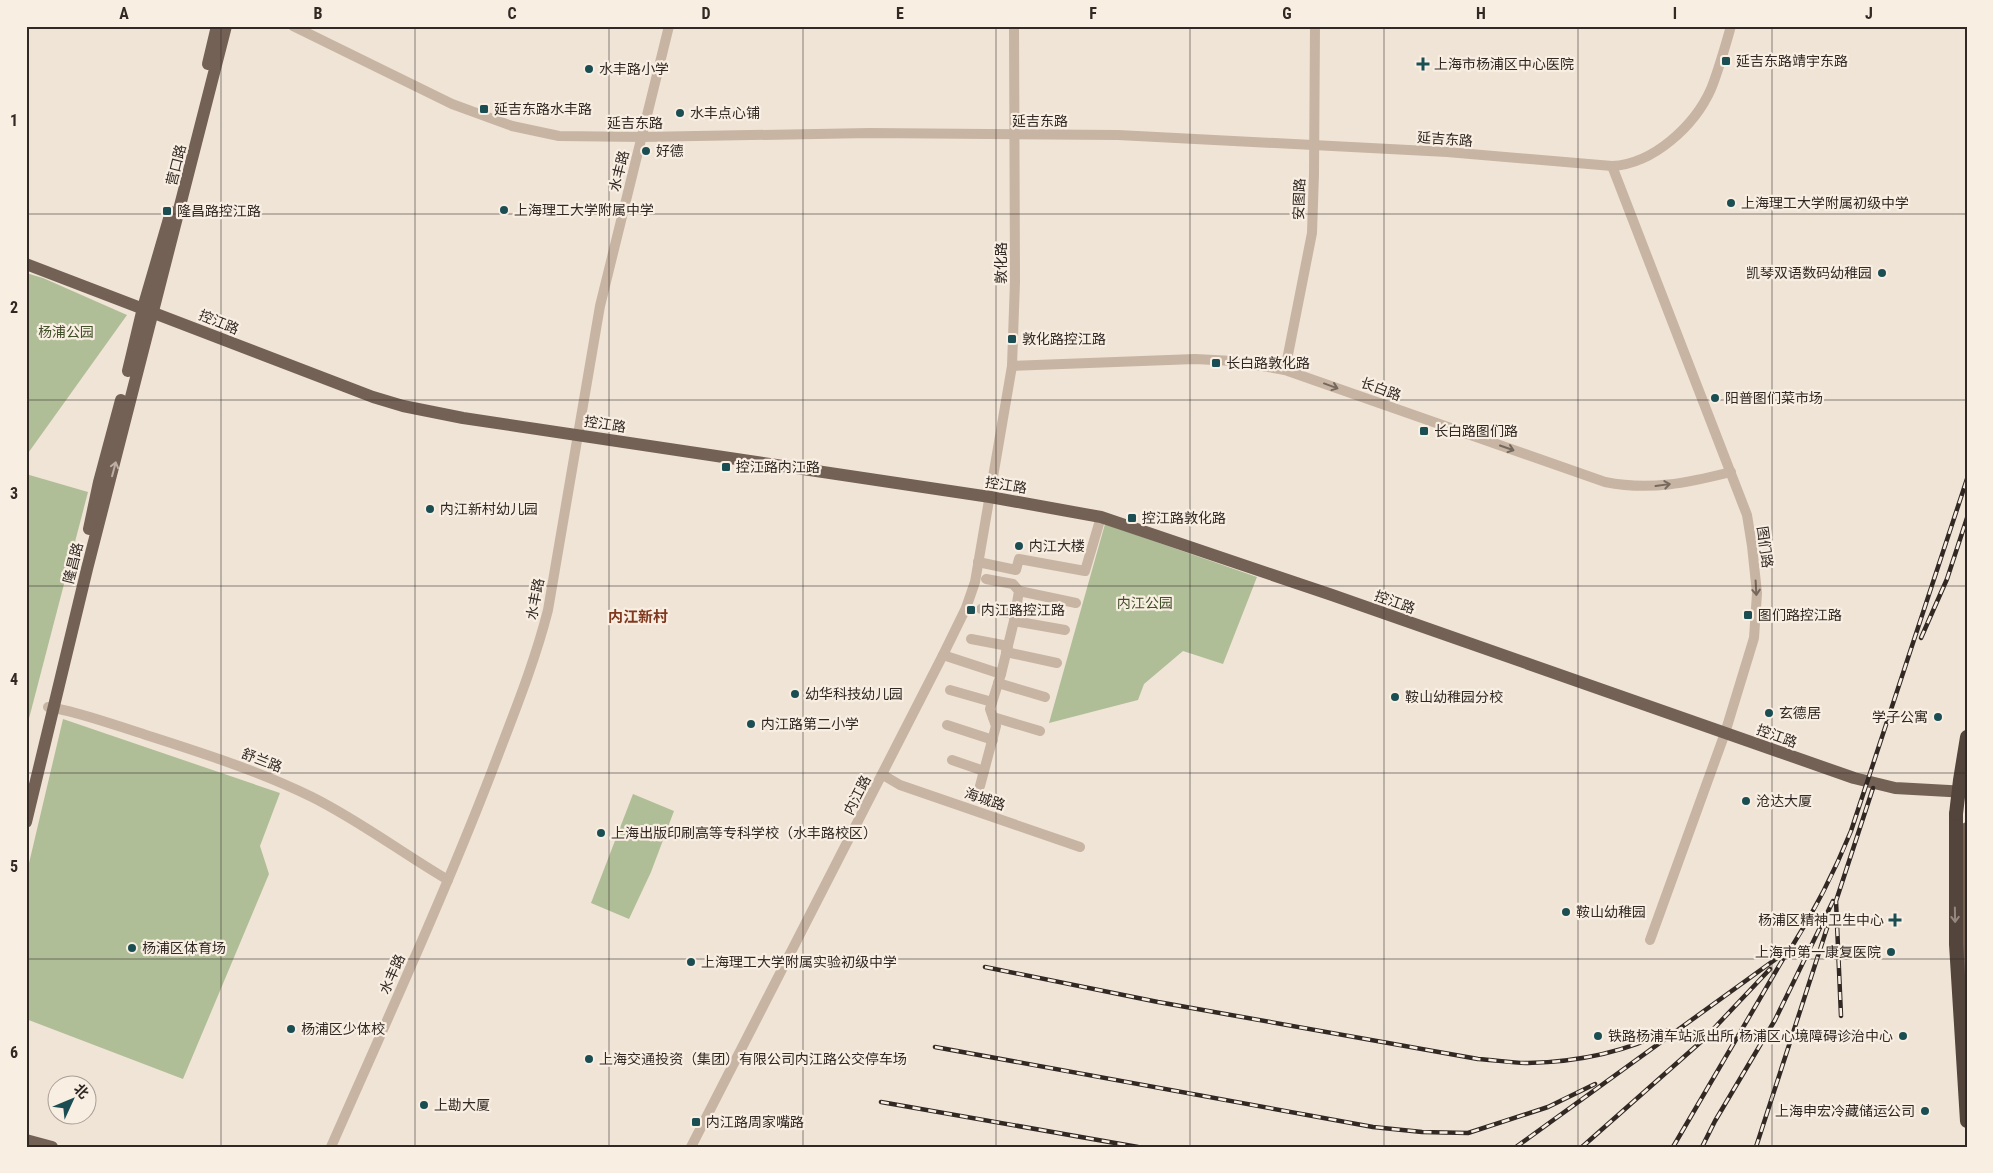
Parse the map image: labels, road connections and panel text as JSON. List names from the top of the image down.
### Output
{
  "streets": {
    "main road": ["营口路", "控江路", "隆昌路"],
    "street": [
      "延吉东路",
      "水丰路",
      "安图路",
      "敦化路",
      "长白路",
      "图们路",
      "舒兰路",
      "内江路",
      "海城路"
    ]
  },
  "crossings": [
    ["延吉东路", "水丰路"],
    ["延吉东路", "安图路"],
    ["延吉东路", "敦化路"],
    ["延吉东路", "图们路"],
    ["营口路", "控江路"],
    ["营口路", "隆昌路"],
    ["水丰路", "控江路"],
    ["水丰路", "舒兰路"],
    ["安图路", "长白路"],
    ["敦化路", "控江路"],
    ["敦化路", "长白路"],
    ["敦化路", "内江路"],
    ["控江路", "图们路"],
    ["控江路", "隆昌路"],
    ["控江路", "内江路"],
    ["长白路", "图们路"],
    ["隆昌路", "舒兰路"],
    ["内江路", "海城路"]
  ],
  "one_way": ["长白路"],
  "districts": ["内江新村"],
  "parks": ["杨浦公园", "内江公园"],
  "places": {
    "transit": [
      "延吉东路靖宇东路",
      "延吉东路水丰路",
      "隆昌路控江路",
      "敦化路控江路",
      "长白路敦化路",
      "长白路图们路",
      "控江路内江路",
      "控江路敦化路",
      "内江路控江路",
      "图们路控江路",
      "内江路周家嘴路"
    ],
    "health": ["上海市杨浦区中心医院", "杨浦区精神卫生中心"],
    "other": [
      "水丰路小学",
      "水丰点心铺",
      "好德",
      "上海理工大学附属初级中学",
      "上海理工大学附属中学",
      "凯琴双语数码幼稚园",
      "阳普图们菜市场",
      "内江新村幼儿园",
      "内江大楼",
      "幼华科技幼儿园",
      "鞍山幼稚园分校",
      "玄德居",
      "学子公寓",
      "内江路第二小学",
      "沧达大厦",
      "上海出版印刷高等专科学校（水丰路校区）",
      "鞍山幼稚园",
      "杨浦区体育场",
      "上海市第一康复医院",
      "上海理工大学附属实验初级中学",
      "杨浦区少体校",
      "铁路杨浦车站派出所",
      "杨浦区心境障碍诊治中心",
      "上海交通投资（集团）有限公司内江路公交停车场",
      "上勘大厦",
      "上海申宏冷藏储运公司"
    ]
  },
  "north": "top right",
  "grid": {
    "columns": [
      "A",
      "B",
      "C",
      "D",
      "E",
      "F",
      "G",
      "H",
      "I",
      "J"
    ],
    "rows": [
      "1",
      "2",
      "3",
      "4",
      "5",
      "6"
    ]
  }
}
